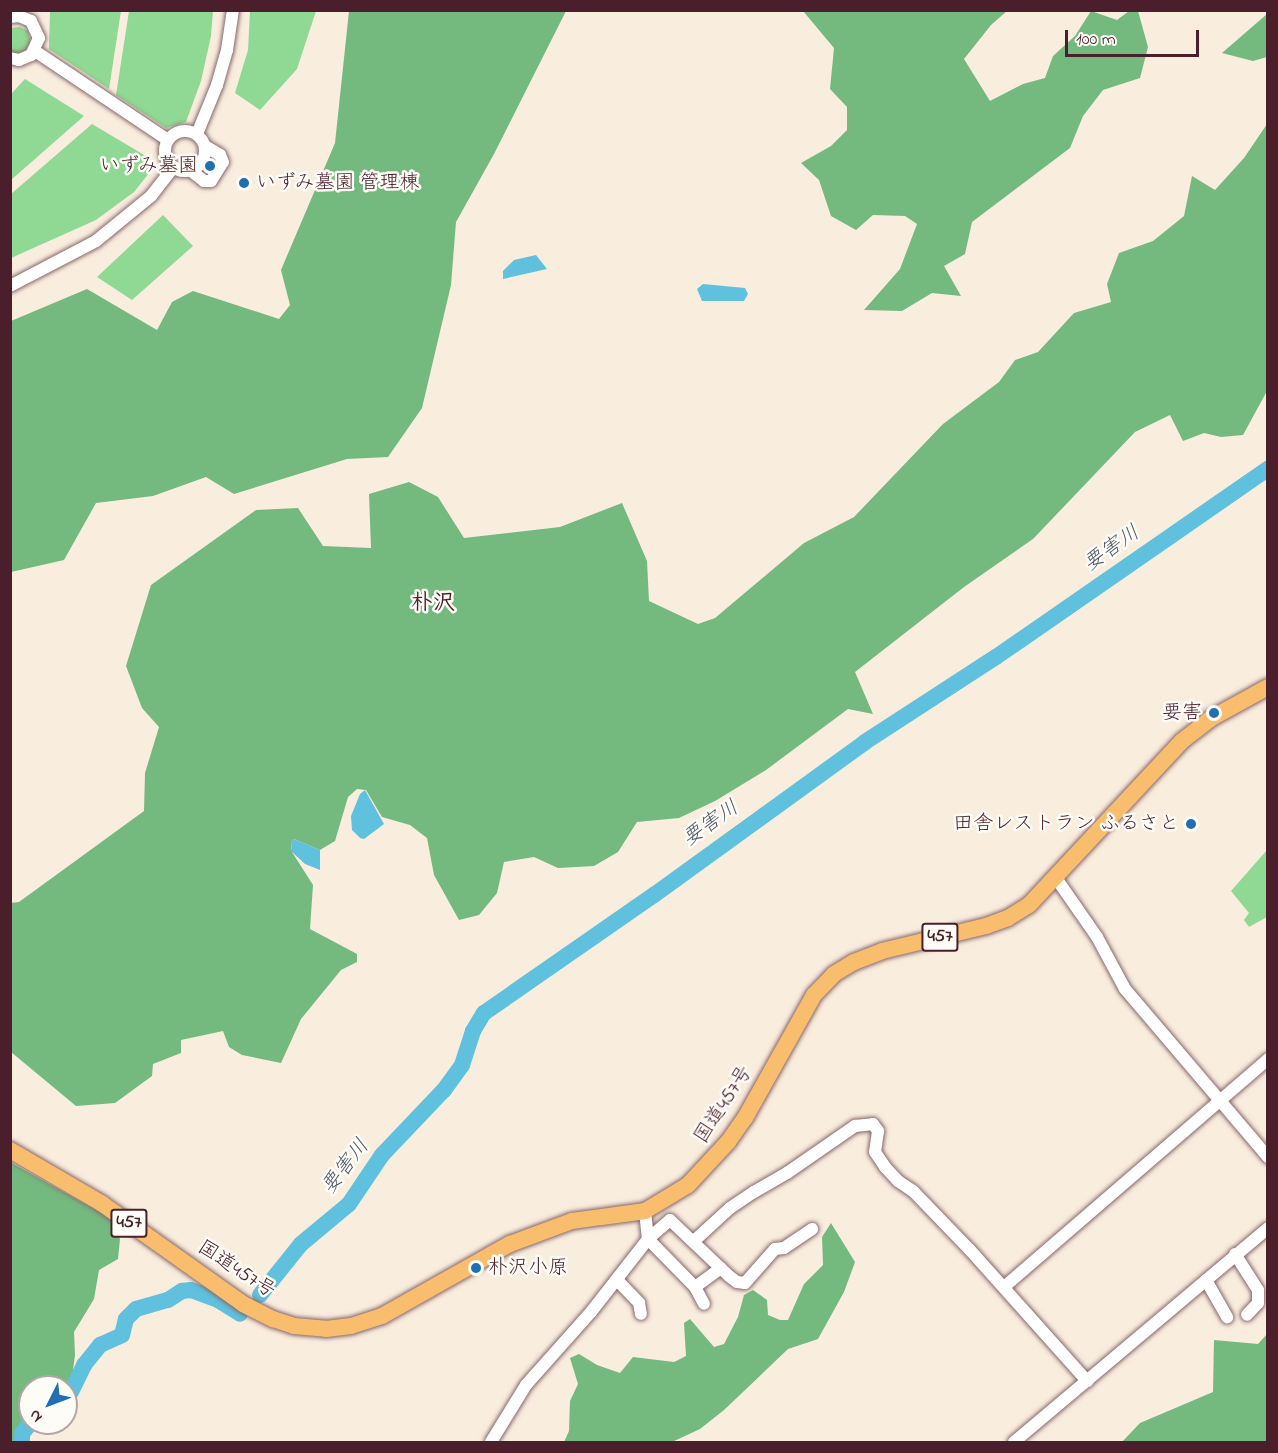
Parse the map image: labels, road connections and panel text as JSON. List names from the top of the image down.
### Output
{
  "streets": {
    "highway": ["457", "国道457号"]
  },
  "districts": ["朴沢"],
  "water": ["要害川"],
  "places": [
    "いずみ墓園",
    "いずみ墓園 管理棟",
    "要害",
    "田舎レストラン ふるさと",
    "朴沢小原"
  ],
  "scale_bar": "100 m",
  "north": "bottom left"
}
